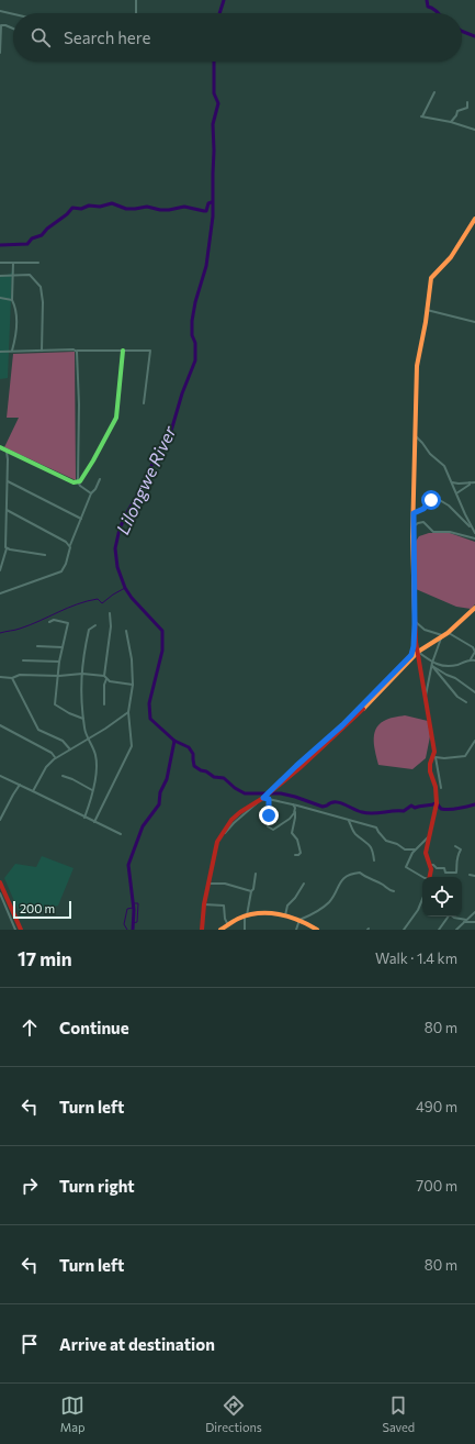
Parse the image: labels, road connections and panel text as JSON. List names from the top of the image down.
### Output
{
  "water": ["Lilongwe River"],
  "scale_bar": "200 m",
  "page": {
    "search": "Search here",
    "scale": "200 m",
    "heading": ["17 min", "Walk · 1.4 km"],
    "list": [
      ["Continue", "80 m"],
      ["Turn left", "490 m"],
      ["Turn right", "700 m"],
      ["Turn left", "80 m"],
      "Arrive at destination"
    ],
    "nav": ["Map", "Directions", "Saved"]
  }
}
